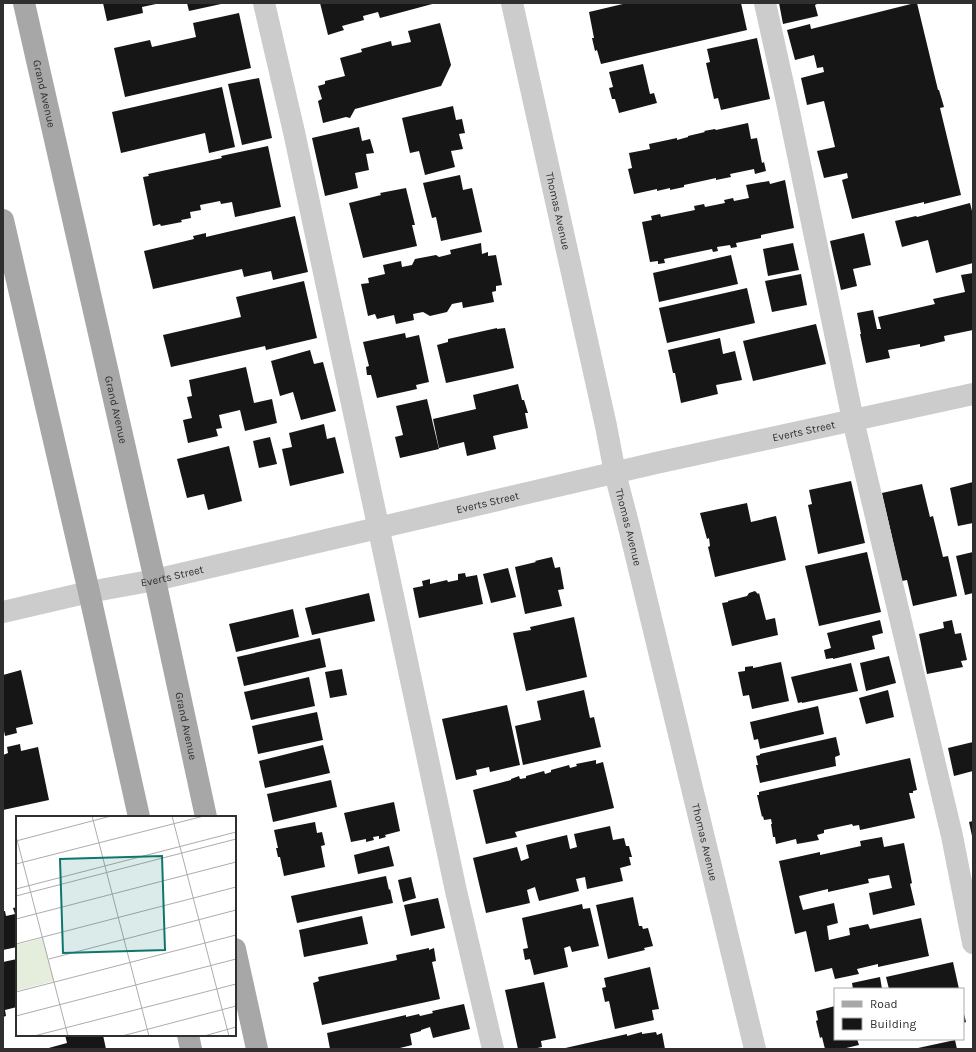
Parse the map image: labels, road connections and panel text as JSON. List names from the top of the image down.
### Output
{
  "streets": {
    "main road": ["Grand Avenue"],
    "street": ["Thomas Avenue", "Everts Street"]
  },
  "crossings": [
    ["Grand Avenue", "Everts Street"],
    ["Thomas Avenue", "Everts Street"]
  ],
  "legend": ["Road", "Building"]
}
